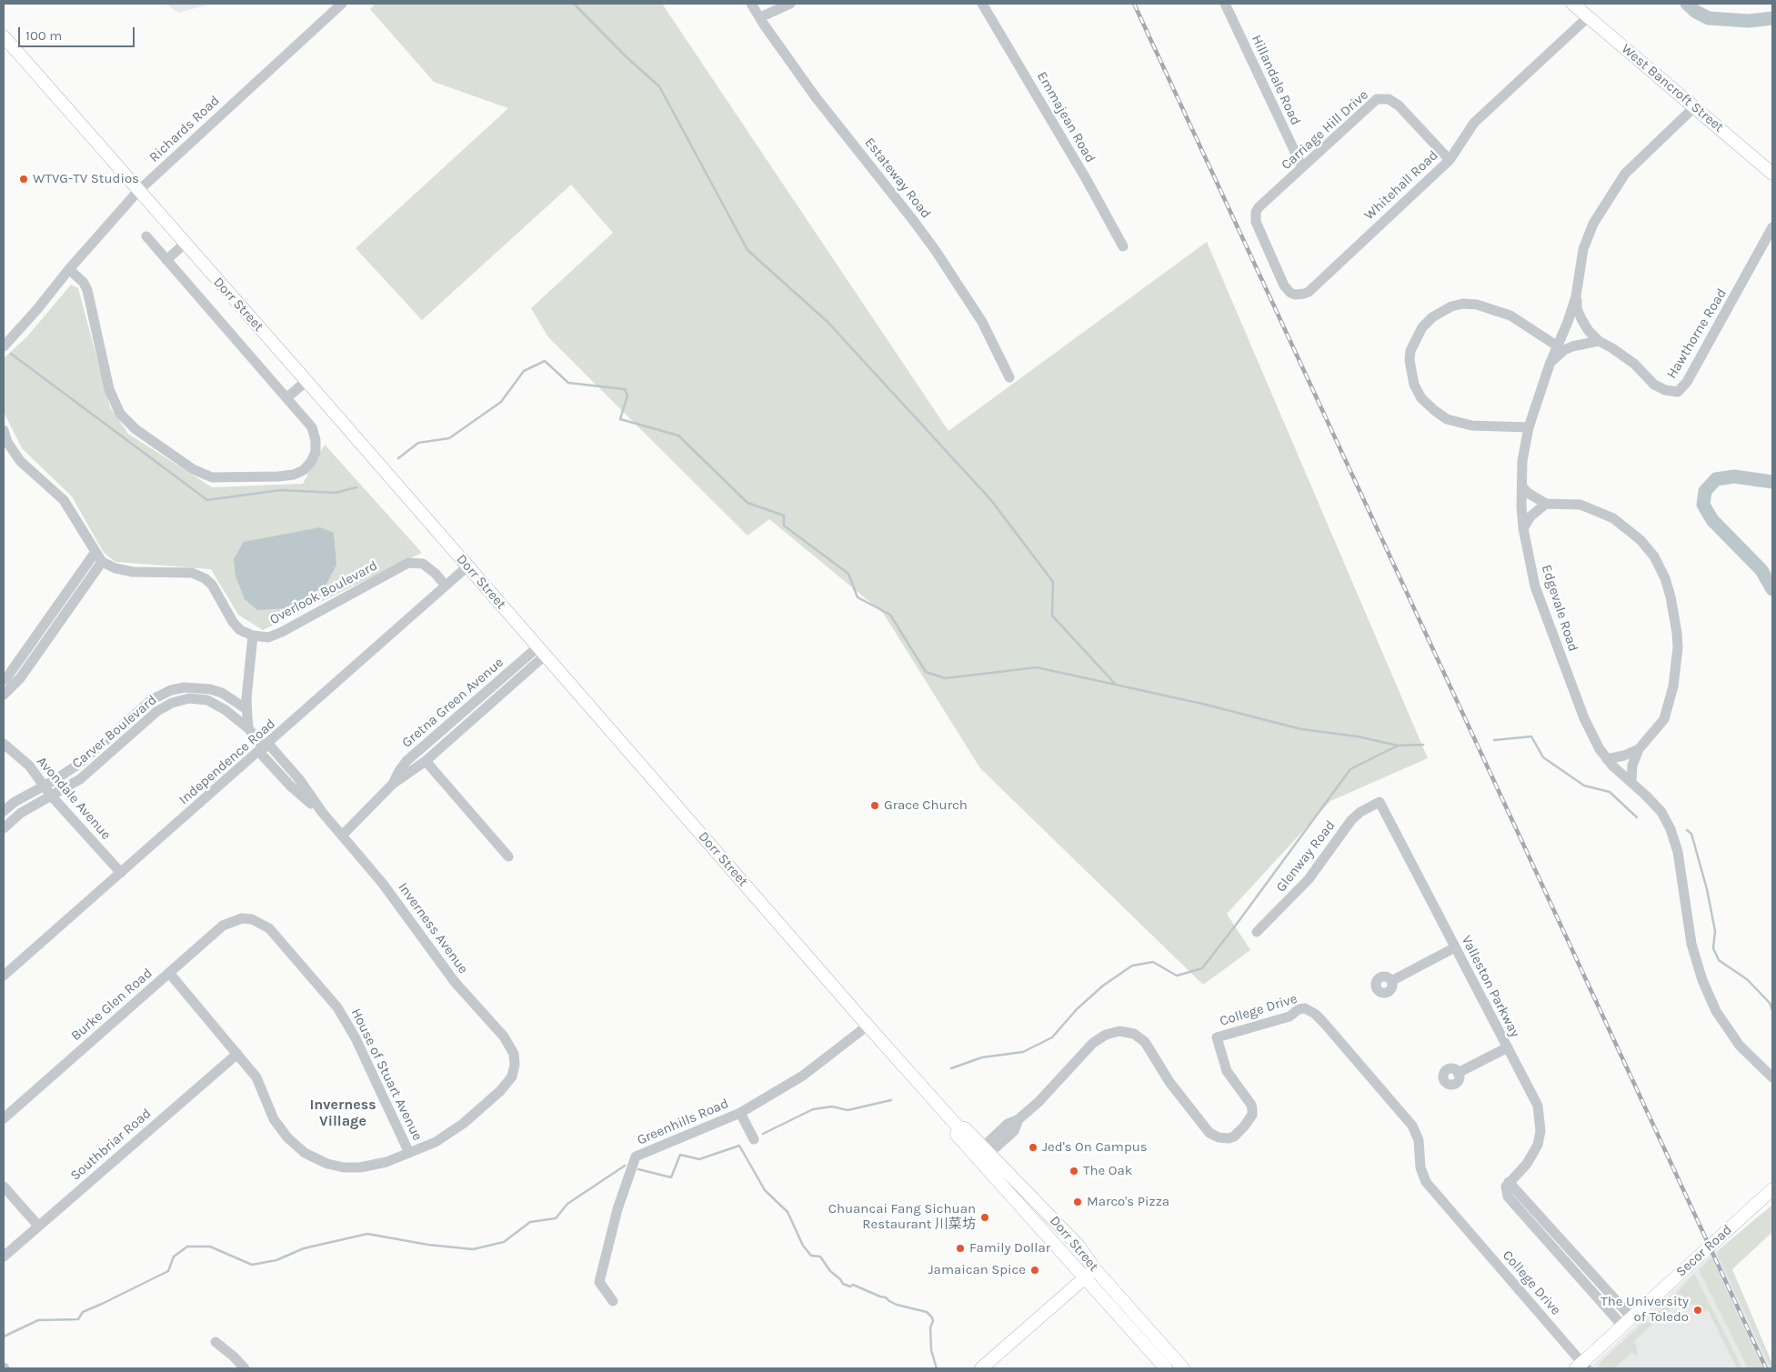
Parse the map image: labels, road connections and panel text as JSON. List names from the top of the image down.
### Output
{
  "streets": {
    "main road": ["West Bancroft Street", "Dorr Street", "Secor Road"],
    "street": [
      "Hillandale Road",
      "Emmajean Road",
      "Richards Road",
      "Carriage Hill Drive",
      "Estateway Road",
      "Whitehall Road",
      "Hawthorne Road",
      "Overlook Boulevard",
      "Edgevale Road",
      "Gretna Green Avenue",
      "Carver Boulevard",
      "Independence Road",
      "Avondale Avenue",
      "Glenway Road",
      "Inverness Avenue",
      "Valleston Parkway",
      "Burke Glen Road",
      "College Drive",
      "House of Stuart Avenue",
      "Greenhills Road",
      "Southbriar Road"
    ]
  },
  "crossings": [
    ["Hillandale Road", "Carriage Hill Drive"],
    ["West Bancroft Street", "Whitehall Road"],
    ["West Bancroft Street", "Edgevale Road"],
    ["Richards Road", "Dorr Street"],
    ["Carriage Hill Drive", "Whitehall Road"],
    ["Dorr Street", "Gretna Green Avenue"],
    ["Dorr Street", "Independence Road"],
    ["Dorr Street", "College Drive"],
    ["Dorr Street", "Greenhills Road"],
    ["Hawthorne Road", "Edgevale Road"],
    ["Overlook Boulevard", "Independence Road"],
    ["Gretna Green Avenue", "Inverness Avenue"],
    ["Carver Boulevard", "Avondale Avenue"],
    ["Carver Boulevard", "Inverness Avenue"],
    ["Independence Road", "Avondale Avenue"],
    ["Independence Road", "Inverness Avenue"],
    ["Glenway Road", "Valleston Parkway"],
    ["Inverness Avenue", "House of Stuart Avenue"],
    ["Burke Glen Road", "House of Stuart Avenue"],
    ["College Drive", "Secor Road"]
  ],
  "districts": ["Inverness Village"],
  "places": [
    "WTVG-TV Studios",
    "Grace Church",
    "Jed's On Campus",
    "The Oak",
    "Marco's Pizza",
    "Chuancai Fang Sichuan Restaurant 川菜坊",
    "Family Dollar",
    "Jamaican Spice",
    "The University of Toledo"
  ],
  "scale_bar": "100 m"
}
